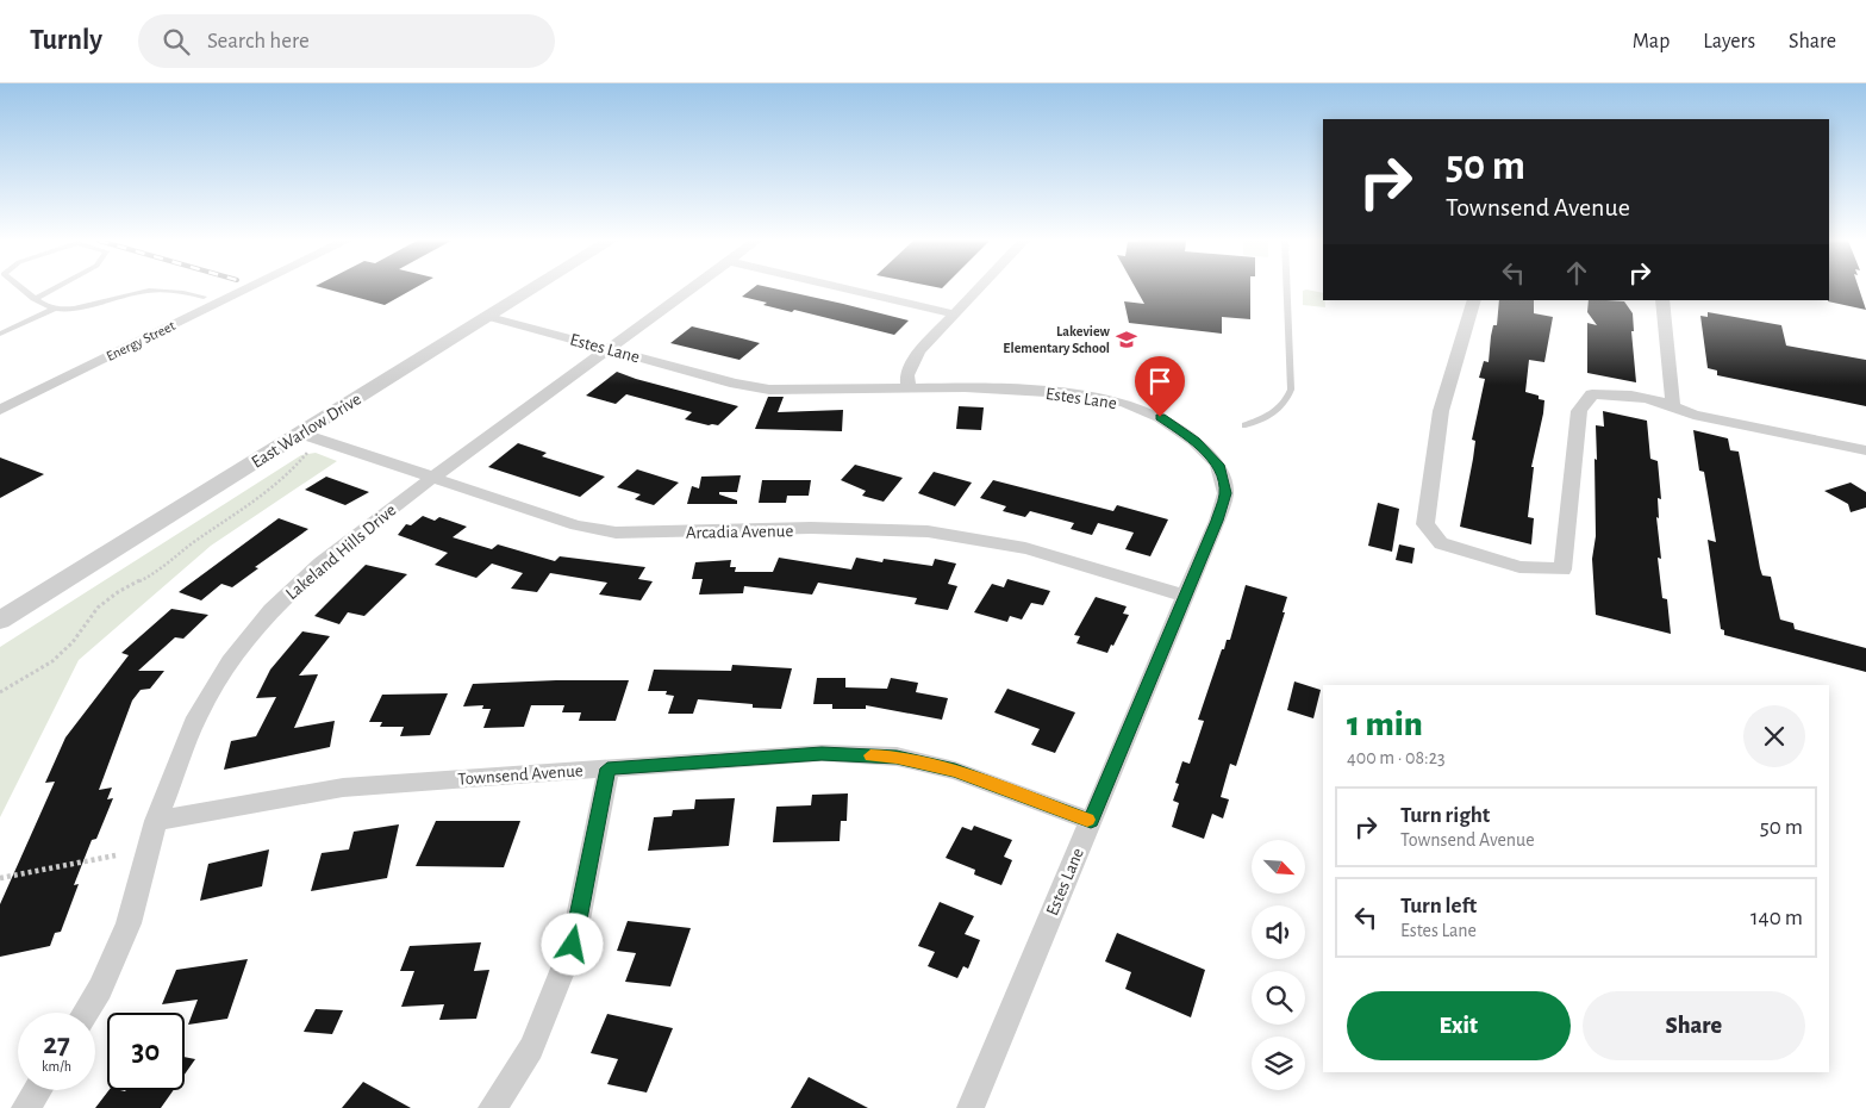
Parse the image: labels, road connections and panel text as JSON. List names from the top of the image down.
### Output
{
  "streets": {
    "street": [
      "Energy Street",
      "Estes Lane",
      "East Warlow Drive",
      "Arcadia Avenue",
      "Lakeland Hills Drive",
      "Townsend Avenue"
    ]
  },
  "crossings": [
    ["Estes Lane", "East Warlow Drive"],
    ["Estes Lane", "Arcadia Avenue"],
    ["Estes Lane", "Lakeland Hills Drive"],
    ["Estes Lane", "Townsend Avenue"],
    ["East Warlow Drive", "Arcadia Avenue"],
    ["Arcadia Avenue", "Lakeland Hills Drive"],
    ["Lakeland Hills Drive", "Townsend Avenue"]
  ],
  "places": {
    "school or university": ["Lakeview Elementary School"]
  },
  "north": "bottom right",
  "page": {
    "header": "Turnly",
    "search": "Search here",
    "nav": ["Map", "Layers", "Share"],
    "turn": ["50 m", "Townsend Avenue"],
    "heading": ["1 min", "400 m · 08:23"],
    "list": [
      {
        "name": "Turn right",
        "note": "Townsend Avenue",
        "value": "50 m"
      },
      {
        "name": "Turn left",
        "note": "Estes Lane",
        "value": "140 m"
      }
    ],
    "buttons": ["Exit", "Share"],
    "speed": "27 km/h",
    "limit": "30"
  }
}
